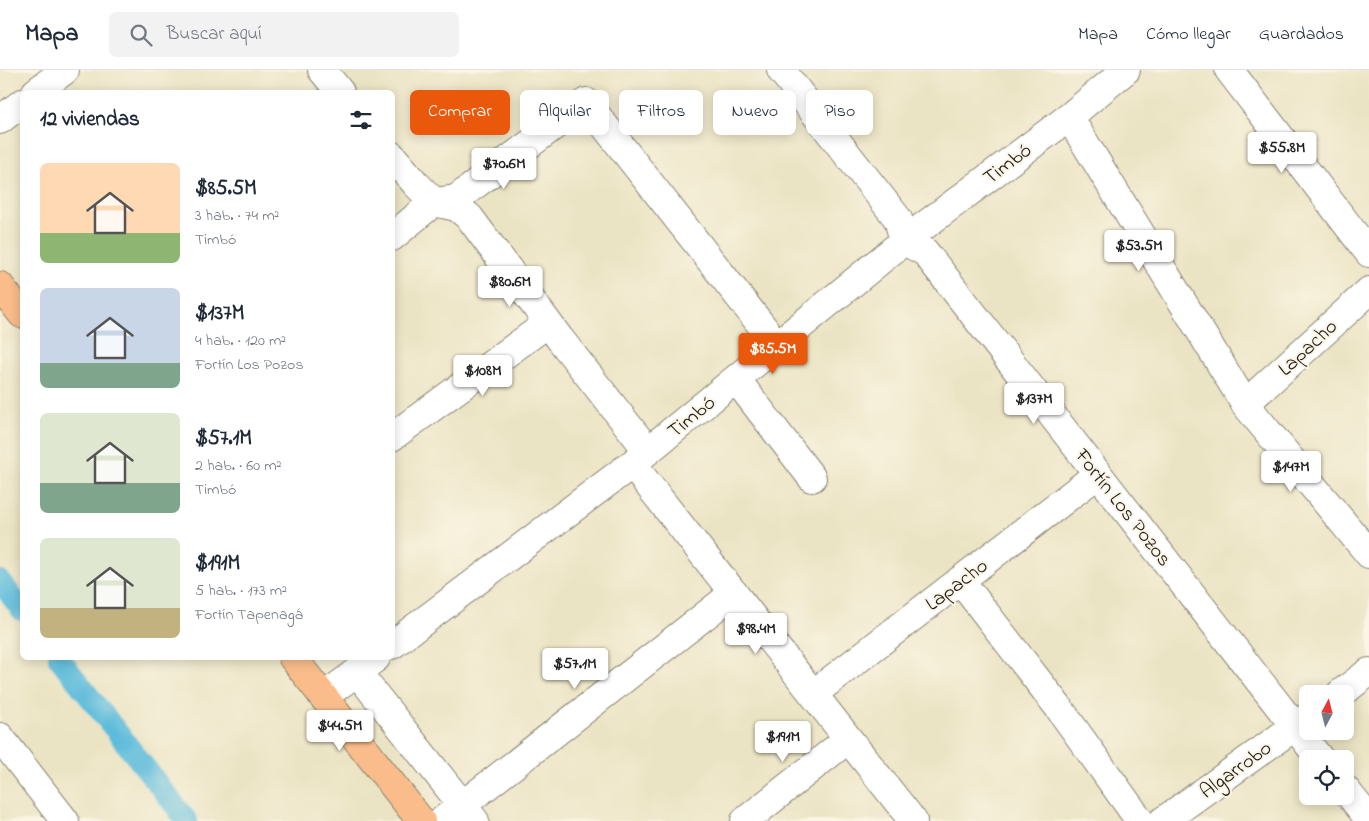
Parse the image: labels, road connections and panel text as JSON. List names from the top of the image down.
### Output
{
  "streets": {
    "street": [
      "Timbó",
      "Lapacho",
      "Fortín Los Pozos",
      "Algarrobo"
    ]
  },
  "crossings": [
    ["Timbó", "Fortín Los Pozos"],
    ["Lapacho", "Fortín Los Pozos"]
  ],
  "north": "top",
  "page": {
    "header": "Mapa",
    "search": "Buscar aquí",
    "nav": ["Mapa", "Cómo llegar", "Guardados"],
    "chip": [
      "Comprar",
      "Alquilar",
      "Filtros",
      "Nuevo",
      "Piso"
    ],
    "heading": "12 viviendas",
    "price": [
      "$55.8M",
      "$70.6M",
      "$53.5M",
      "$80.6M",
      "$85.5M",
      "$108M",
      "$137M",
      "$147M",
      "$98.4M",
      "$57.1M",
      "$44.5M",
      "$191M"
    ],
    "list": [
      {
        "name": "$85.5M",
        "note": "3 hab. · 74 m² · Timbó"
      },
      {
        "name": "$137M",
        "note": "4 hab. · 120 m² · Fortín Los Pozos"
      },
      {
        "name": "$57.1M",
        "note": "2 hab. · 60 m² · Timbó"
      },
      {
        "name": "$191M",
        "note": "5 hab. · 173 m² · Fortín Tapenagá"
      }
    ]
  }
}
